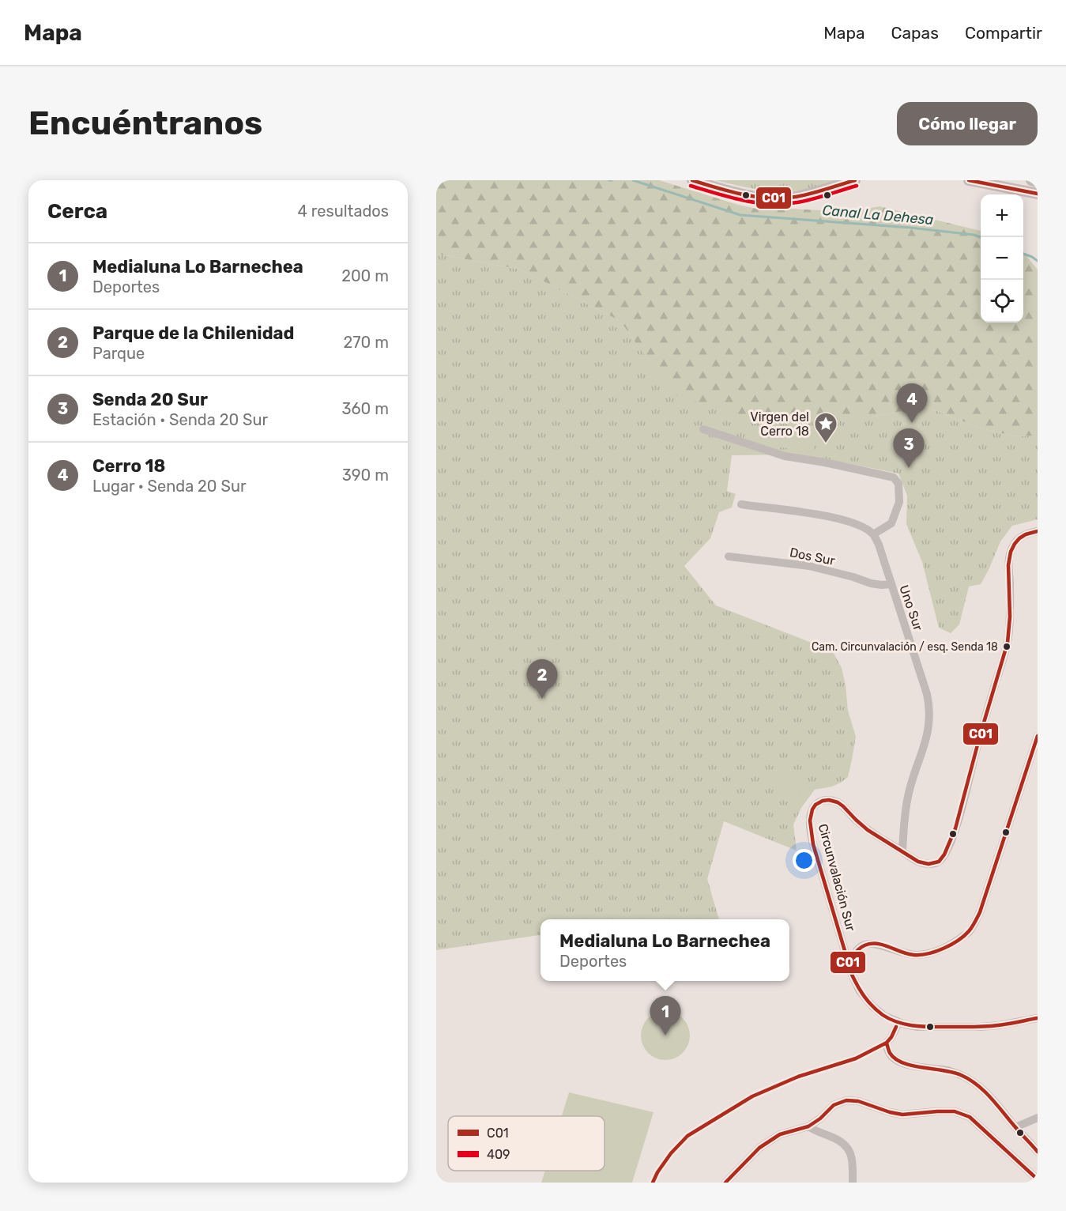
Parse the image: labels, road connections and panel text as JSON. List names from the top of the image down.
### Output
{
  "streets": {
    "street": ["Dos Sur", "Uno Sur", "Circunvalación Sur"]
  },
  "crossings": [
    ["Dos Sur", "Uno Sur"],
    ["Uno Sur", "Circunvalación Sur"]
  ],
  "water": ["Canal La Dehesa"],
  "places": {
    "place": ["Virgen del Cerro 18"],
    "other": ["Cam. Circunvalación / esq. Senda 18"]
  },
  "lines": ["transit line C01", "transit line 409"],
  "legend": ["C01", "409"],
  "page": {
    "header": "Mapa",
    "nav": ["Mapa", "Capas", "Compartir"],
    "buttons": "Cómo llegar",
    "title": "Encuéntranos",
    "heading": ["Cerca", "4 resultados"],
    "map_buttons": ["+", "−"],
    "list": [
      {
        "mark": "1",
        "name": "Medialuna Lo Barnechea",
        "note": "Deportes",
        "value": "200 m"
      },
      {
        "mark": "2",
        "name": "Parque de la Chilenidad",
        "note": "Parque",
        "value": "270 m"
      },
      {
        "mark": "3",
        "name": "Senda 20 Sur",
        "note": "Estación · Senda 20 Sur",
        "value": "360 m"
      },
      {
        "mark": "4",
        "name": "Cerro 18",
        "note": "Lugar · Senda 20 Sur",
        "value": "390 m"
      }
    ],
    "pins": [
      "4",
      "3",
      "2",
      "1"
    ],
    "popup": ["Medialuna Lo Barnechea", "Deportes"]
  }
}
